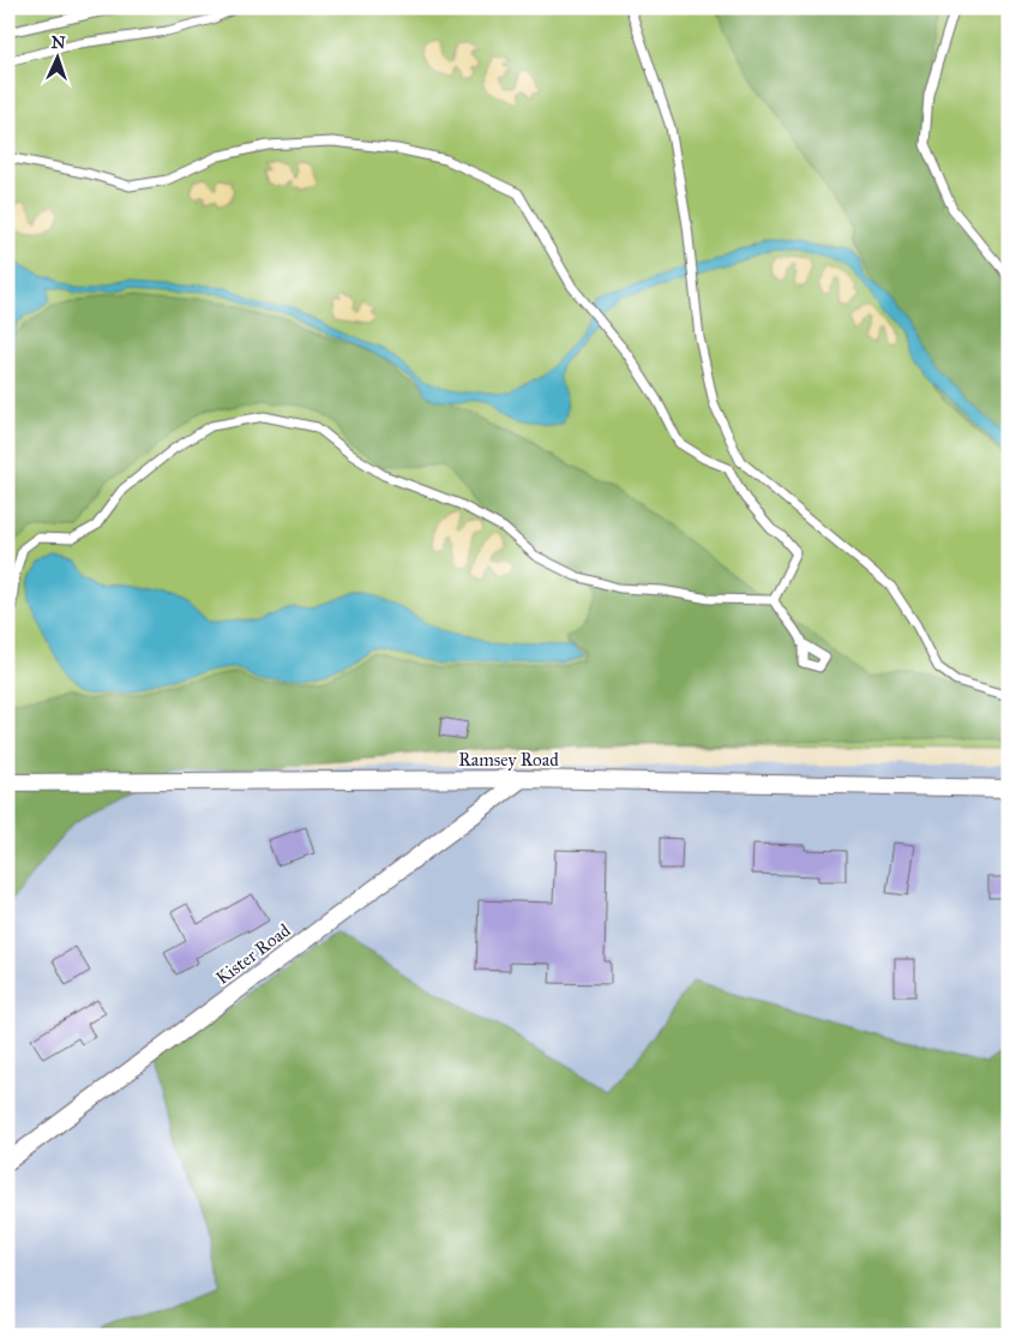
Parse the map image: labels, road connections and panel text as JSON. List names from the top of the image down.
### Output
{
  "streets": {
    "street": ["Ramsey Road", "Kister Road"]
  },
  "crossings": [
    ["Ramsey Road", "Kister Road"]
  ],
  "north": "top"
}
